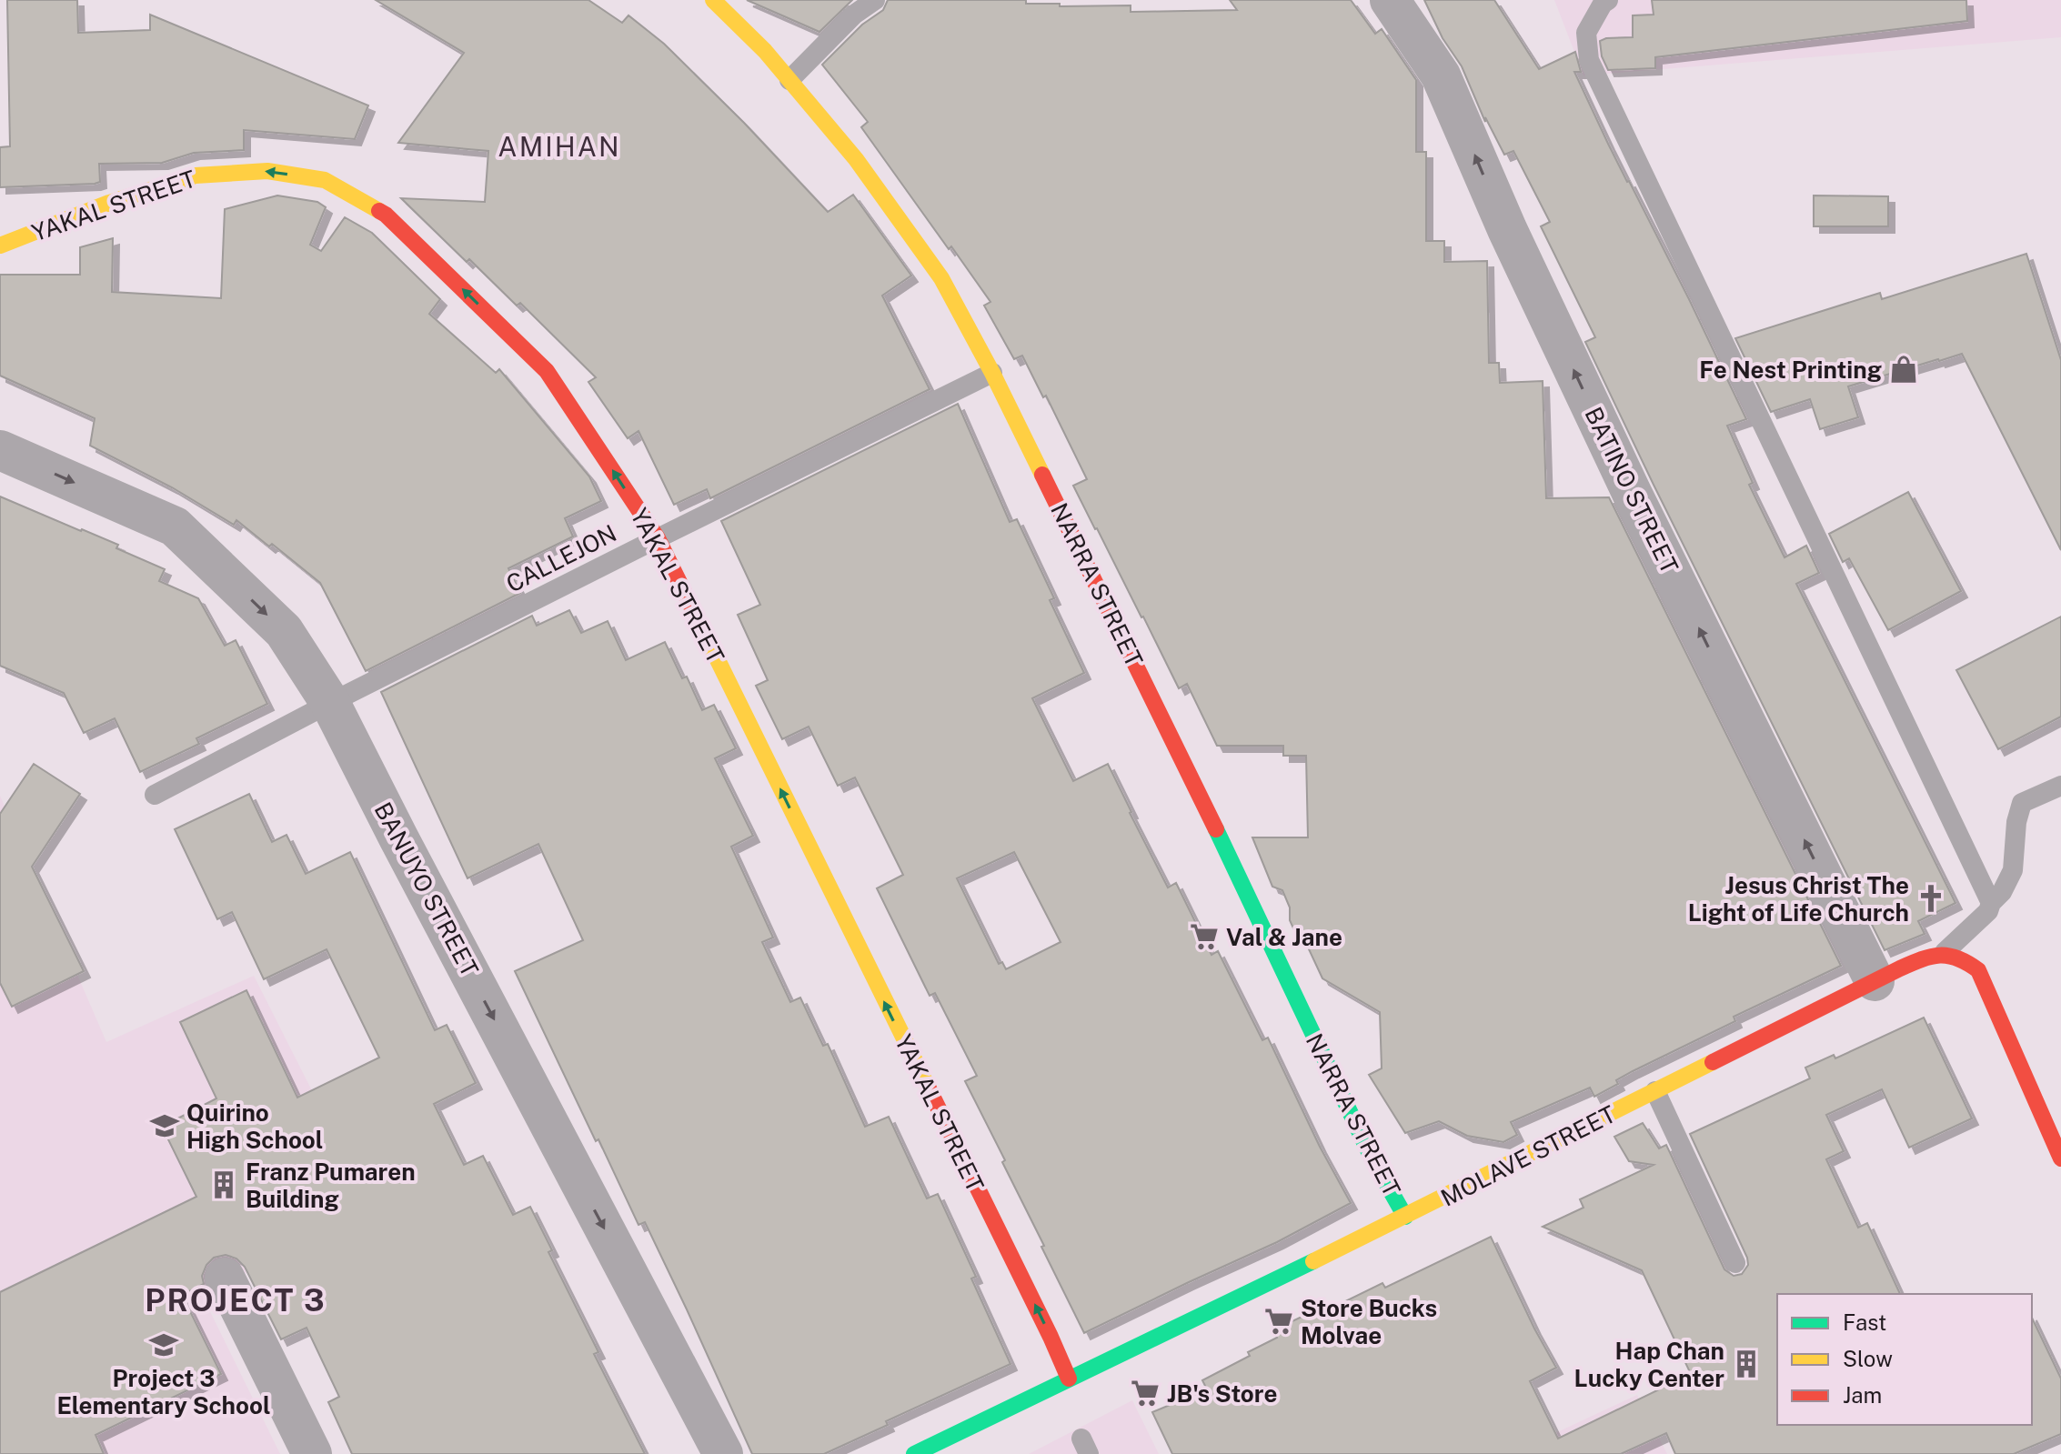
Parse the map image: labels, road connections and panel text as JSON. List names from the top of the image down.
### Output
{
  "streets": {
    "street": [
      "YAKAL STREET",
      "BATINO STREET",
      "NARRA STREET",
      "BANUYO STREET",
      "MOLAVE STREET"
    ],
    "lane": ["CALLEJON"]
  },
  "crossings": [
    ["YAKAL STREET", "CALLEJON"],
    ["YAKAL STREET", "MOLAVE STREET"],
    ["BATINO STREET", "MOLAVE STREET"],
    ["CALLEJON", "NARRA STREET"],
    ["CALLEJON", "BANUYO STREET"],
    ["NARRA STREET", "MOLAVE STREET"]
  ],
  "one_way": ["YAKAL STREET", "BATINO STREET", "BANUYO STREET"],
  "districts": ["AMIHAN", "PROJECT 3"],
  "places": {
    "shop": ["Fe Nest Printing"],
    "church": ["Jesus Christ The Light of Life Church"],
    "supermarket": ["Val & Jane", "Store Bucks Molvae", "JB's Store"],
    "school or university": ["Quirino High School", "Project 3 Elementary School"],
    "building": ["Franz Pumaren Building", "Hap Chan Lucky Center"]
  },
  "legend": ["Fast", "Slow", "Jam"]
}
